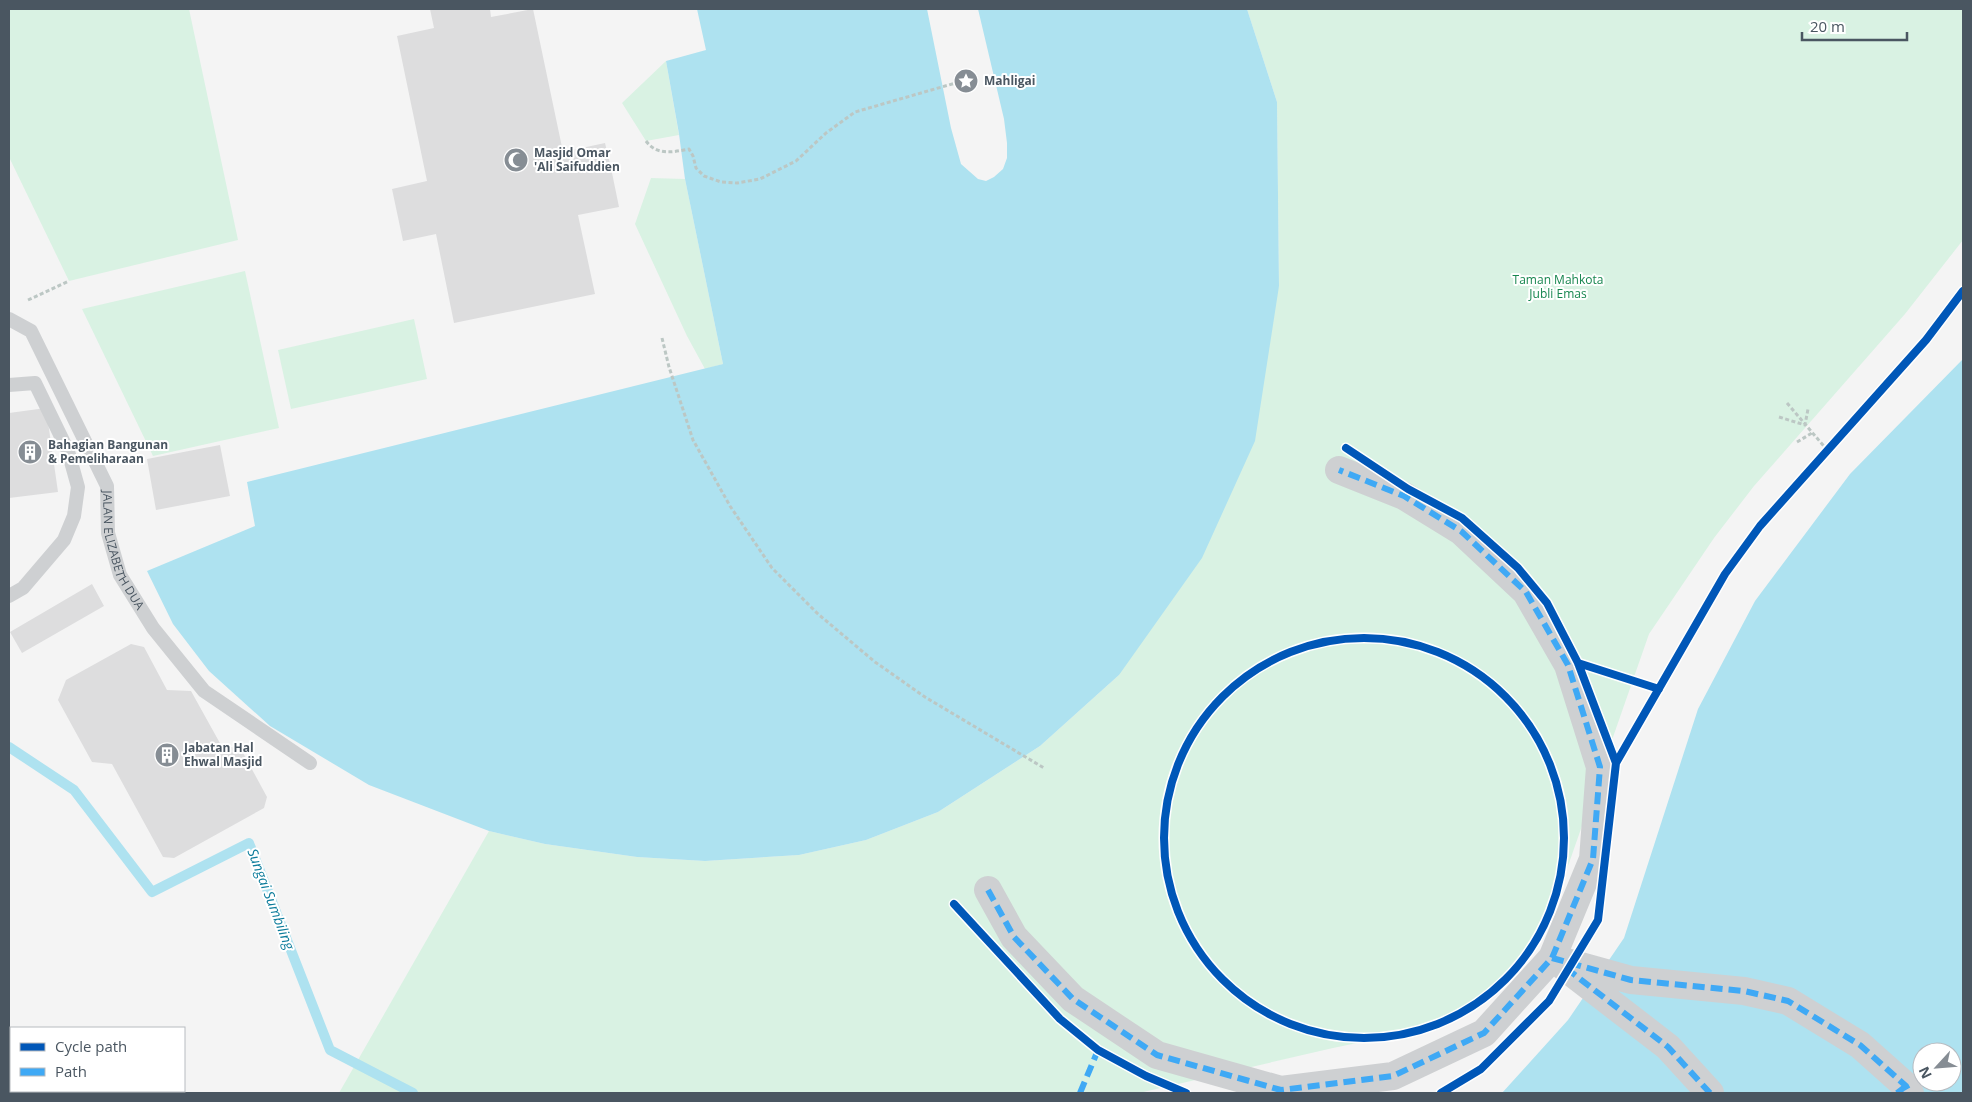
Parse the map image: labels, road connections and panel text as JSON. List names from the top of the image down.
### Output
{
  "streets": {
    "lane": ["JALAN ELIZABETH DUA"]
  },
  "water": ["Sungai Sumbiling"],
  "parks": ["Taman Mahkota Jubli Emas"],
  "places": {
    "place": ["Mahligai"],
    "mosque": ["Masjid Omar 'Ali Saifuddien"],
    "building": ["Bahagian Bangunan & Pemeliharaan", "Jabatan Hal Ehwal Masjid"]
  },
  "legend": ["Cycle path", "Path"],
  "scale_bar": "20 m",
  "north": "bottom left"
}
